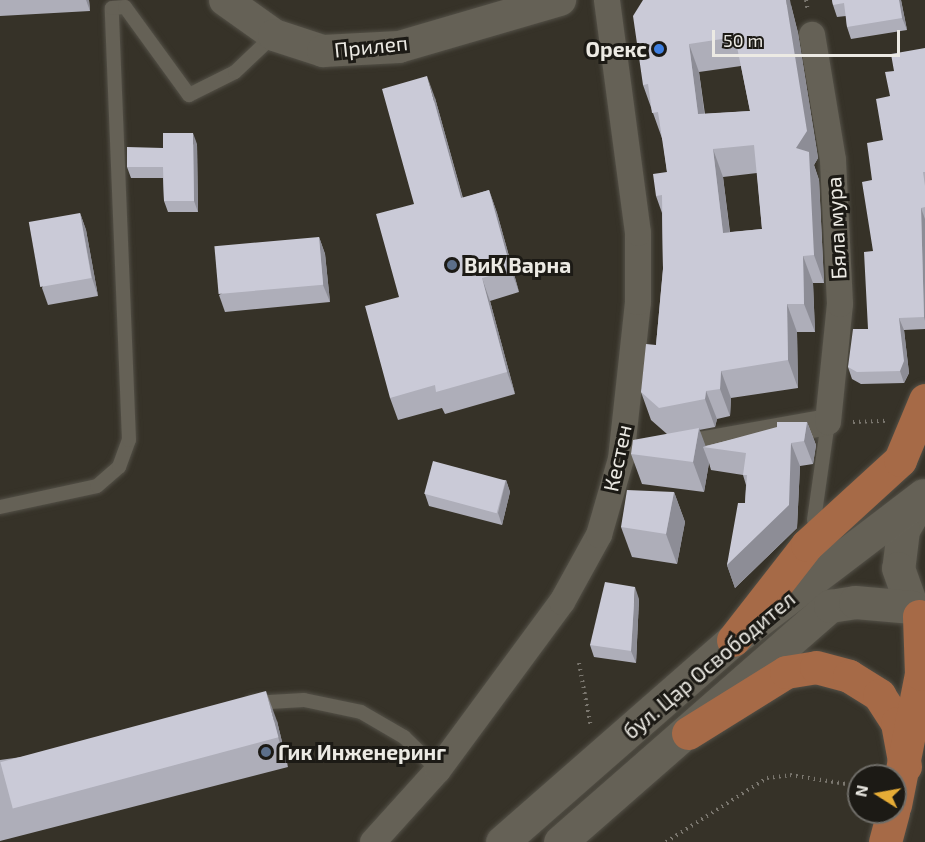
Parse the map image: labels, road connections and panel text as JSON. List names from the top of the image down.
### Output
{
  "streets": {
    "main road": ["бул. Цар Освободител"],
    "street": ["Прилеп", "Бяла мура", "Кестен"]
  },
  "places": ["Орекс", "ВиК Варна", "Гик Инженеринг"],
  "scale_bar": "50 m",
  "north": "left"
}
